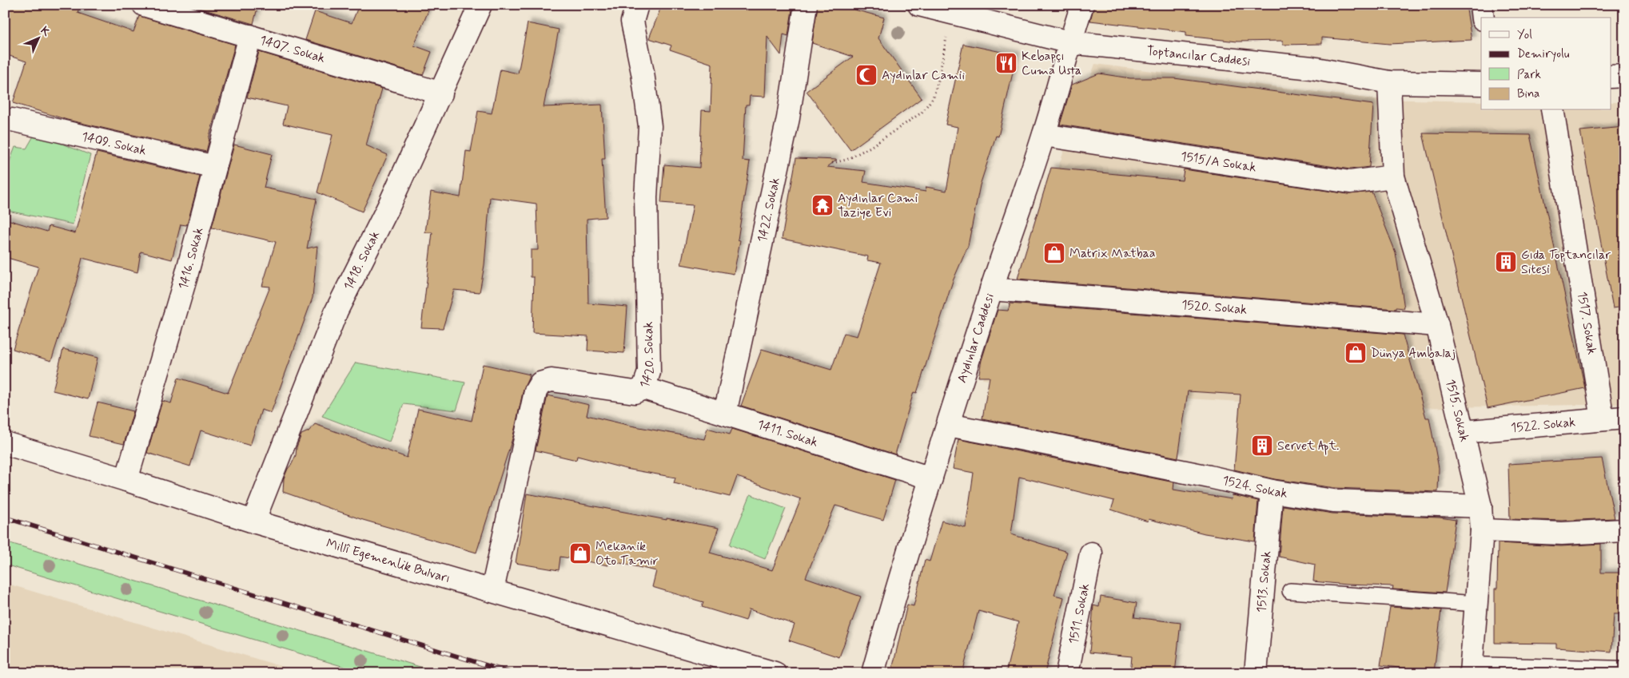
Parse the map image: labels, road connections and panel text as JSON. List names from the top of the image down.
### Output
{
  "streets": {
    "street": [
      "1407. Sokak",
      "Toptancılar Caddesi",
      "1409. Sokak",
      "1515/A Sokak",
      "1422. Sokak",
      "1416. Sokak",
      "1418. Sokak",
      "1520. Sokak",
      "1517. Sokak",
      "Aydınlar Caddesi",
      "1420. Sokak",
      "1515. Sokak",
      "1522. Sokak",
      "1411. Sokak",
      "1524. Sokak",
      "Millî Egemenlik Bulvarı",
      "1513. Sokak",
      "1511. Sokak"
    ]
  },
  "crossings": [
    ["1407. Sokak", "1416. Sokak"],
    ["1407. Sokak", "1418. Sokak"],
    ["Toptancılar Caddesi", "Aydınlar Caddesi"],
    ["Toptancılar Caddesi", "1515. Sokak"],
    ["1409. Sokak", "1416. Sokak"],
    ["1515/A Sokak", "Aydınlar Caddesi"],
    ["1515/A Sokak", "1515. Sokak"],
    ["1422. Sokak", "1411. Sokak"],
    ["1416. Sokak", "Millî Egemenlik Bulvarı"],
    ["1418. Sokak", "Millî Egemenlik Bulvarı"],
    ["1520. Sokak", "Aydınlar Caddesi"],
    ["1520. Sokak", "1515. Sokak"],
    ["1517. Sokak", "1522. Sokak"],
    ["Aydınlar Caddesi", "1411. Sokak"],
    ["Aydınlar Caddesi", "1524. Sokak"],
    ["1420. Sokak", "1411. Sokak"],
    ["1420. Sokak", "Millî Egemenlik Bulvarı"],
    ["1515. Sokak", "1522. Sokak"],
    ["1515. Sokak", "1524. Sokak"],
    ["1524. Sokak", "1513. Sokak"]
  ],
  "places": {
    "restaurant": ["Kebapçı Cuma Usta"],
    "mosque": ["Aydınlar Camii"],
    "temple": ["Aydınlar Cami Taziye Evi"],
    "shop": ["Matrix Matbaa", "Dünya Ambalaj", "Mekanik Oto Tamir"],
    "building": ["Gıda Toptancılar Sitesi", "Servet Apt."]
  },
  "legend": [
    "Yol",
    "Demiryolu",
    "Park",
    "Bina"
  ],
  "north": "top right"
}
